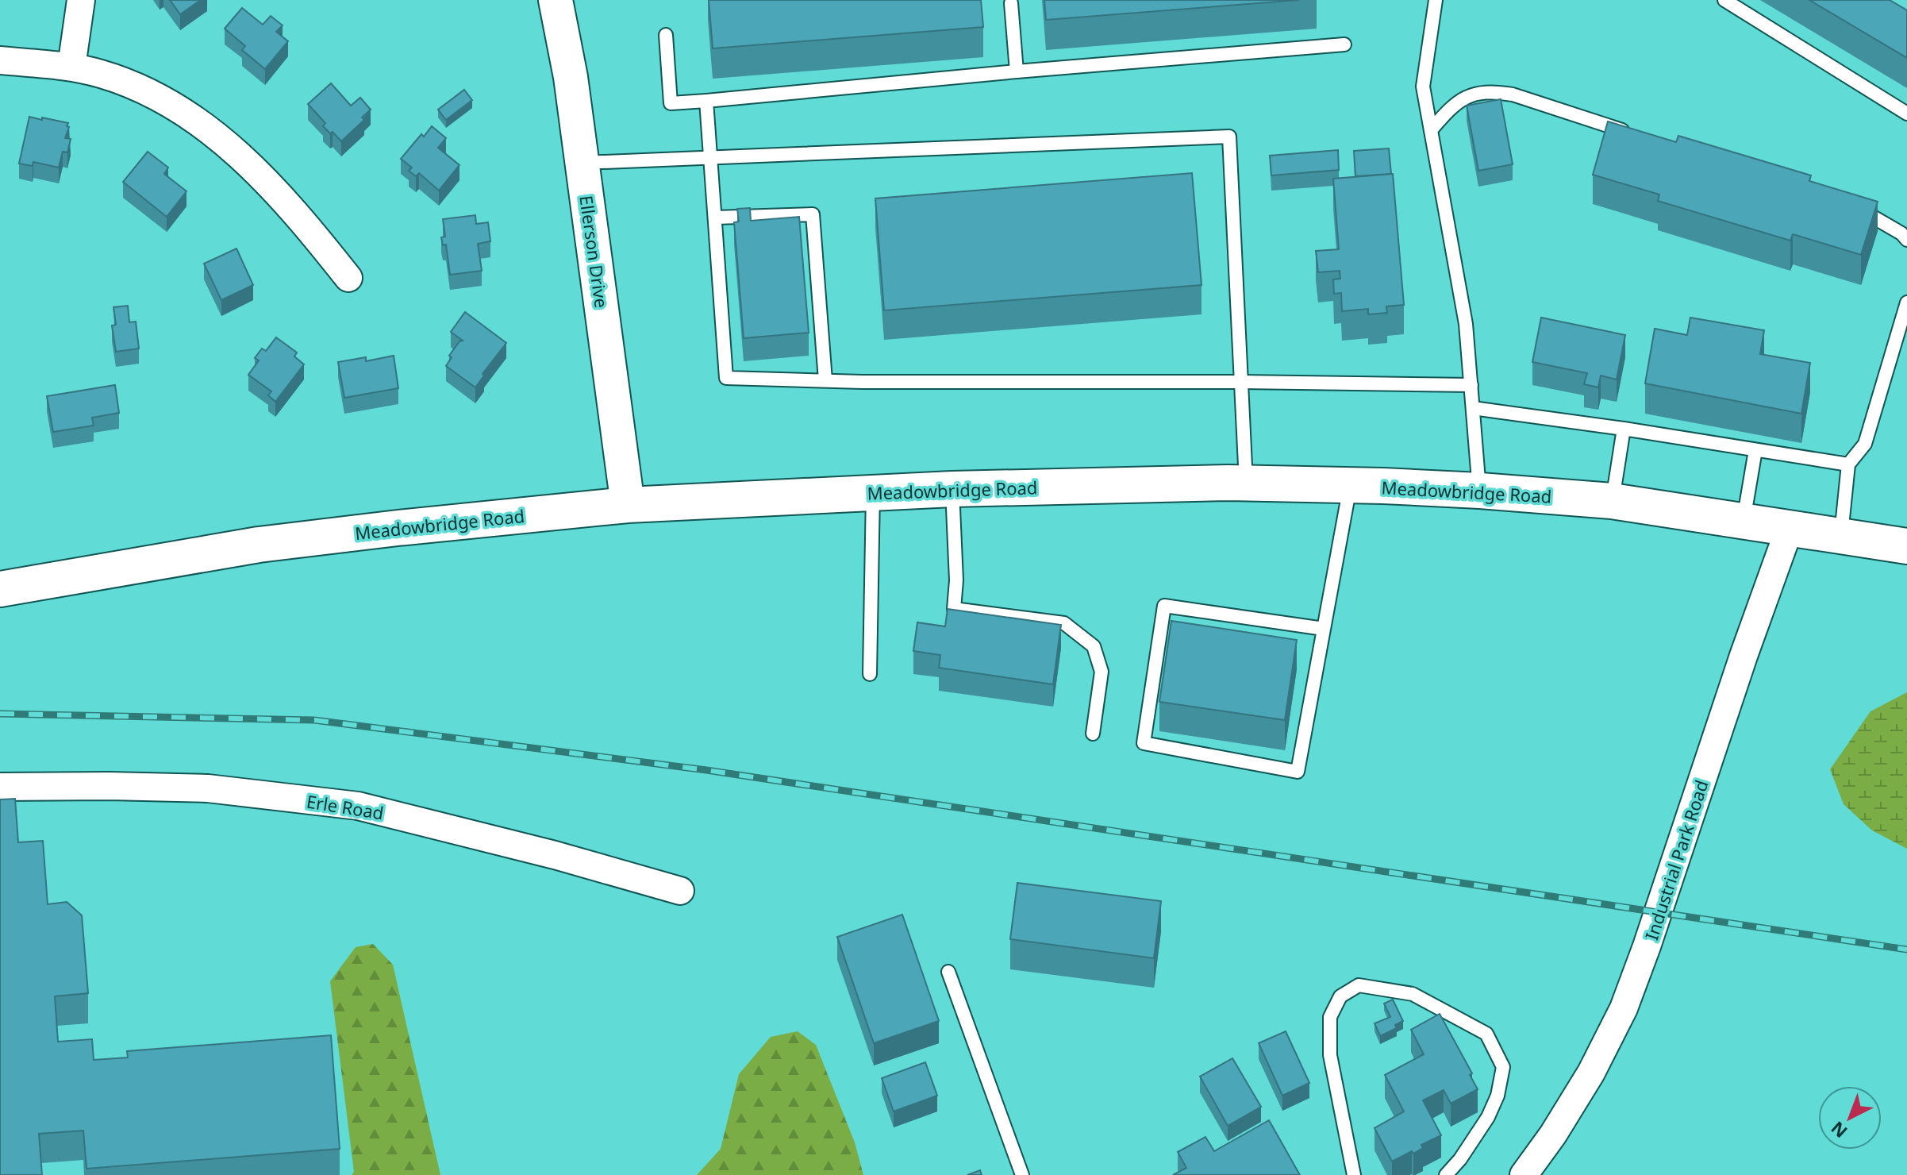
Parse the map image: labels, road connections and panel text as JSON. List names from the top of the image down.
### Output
{
  "streets": {
    "main road": ["Meadowbridge Road"],
    "street": ["Ellerson Drive", "Erle Road", "Industrial Park Road"]
  },
  "crossings": [
    ["Ellerson Drive", "Meadowbridge Road"],
    ["Meadowbridge Road", "Industrial Park Road"]
  ],
  "north": "bottom left"
}
